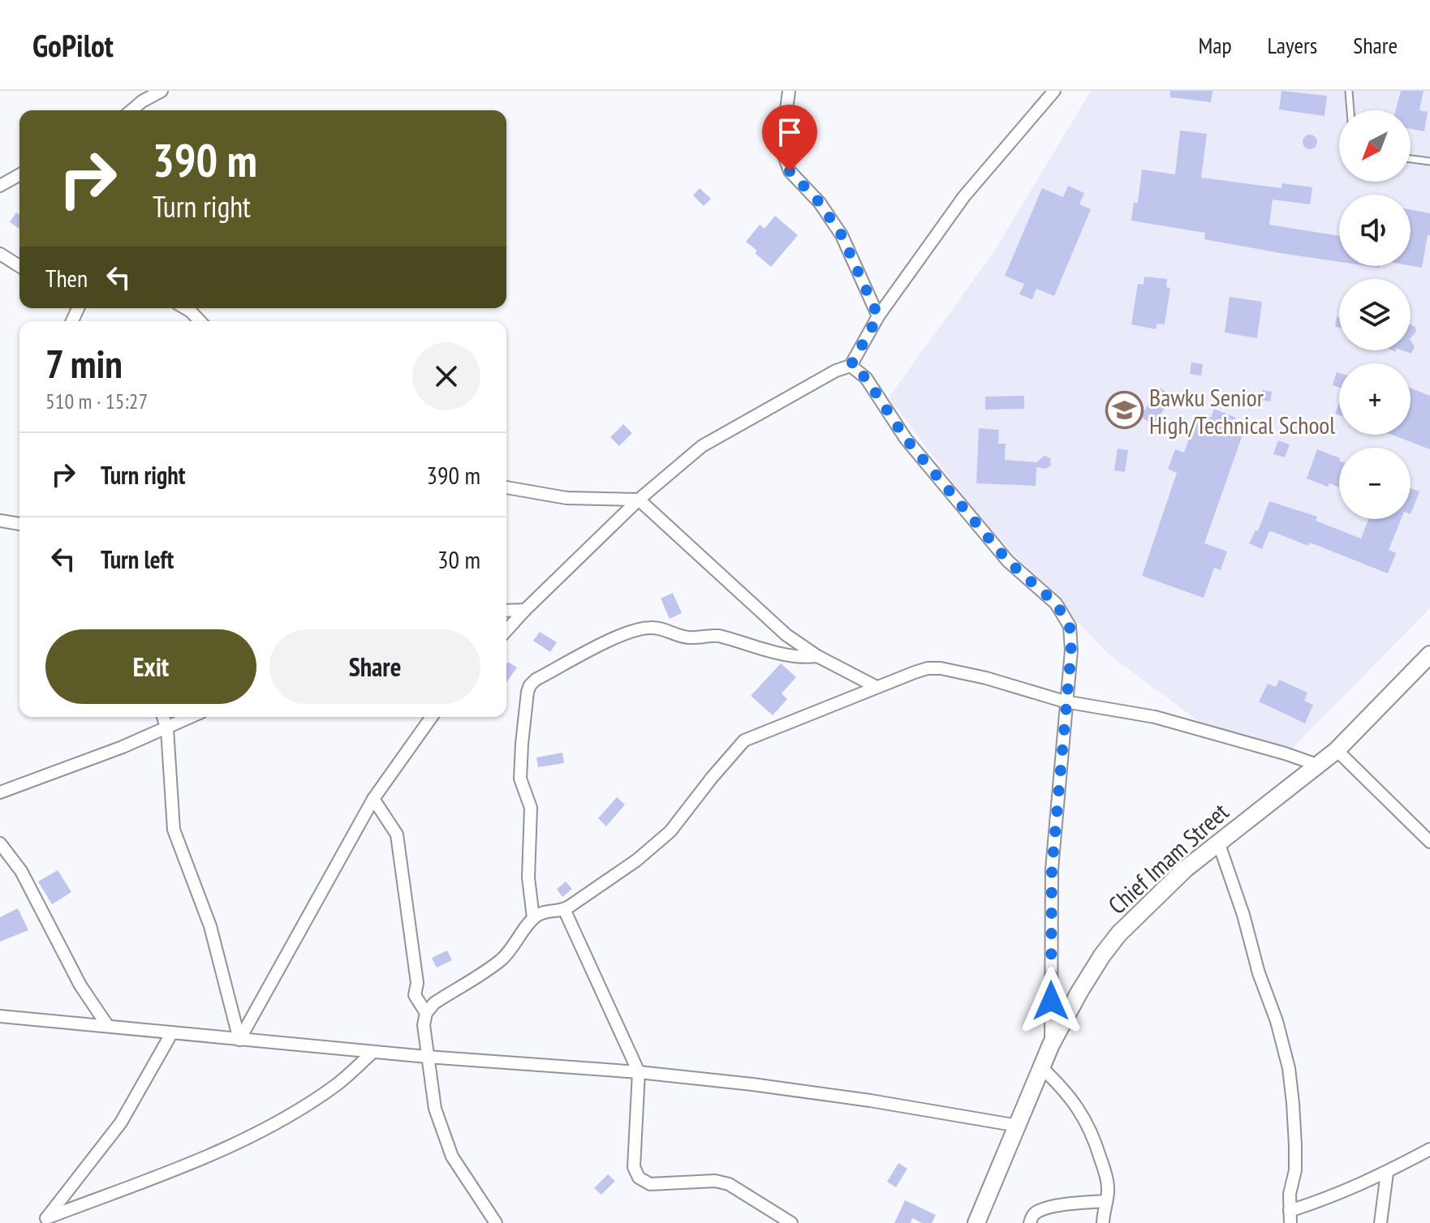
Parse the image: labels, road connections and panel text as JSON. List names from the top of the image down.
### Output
{
  "streets": {
    "street": ["Chief Imam Street"]
  },
  "places": {
    "school or university": ["Bawku Senior High/Technical School"]
  },
  "north": "bottom left",
  "page": {
    "header": "GoPilot",
    "nav": ["Map", "Layers", "Share"],
    "map_buttons": ["+", "−"],
    "turn": ["390 m", "Turn right"],
    "then": "Then",
    "heading": ["7 min", "510 m · 15:27"],
    "list": [
      {
        "name": "Turn right",
        "value": "390 m"
      },
      {
        "name": "Turn left",
        "value": "30 m"
      }
    ],
    "buttons": ["Exit", "Share"]
  }
}
